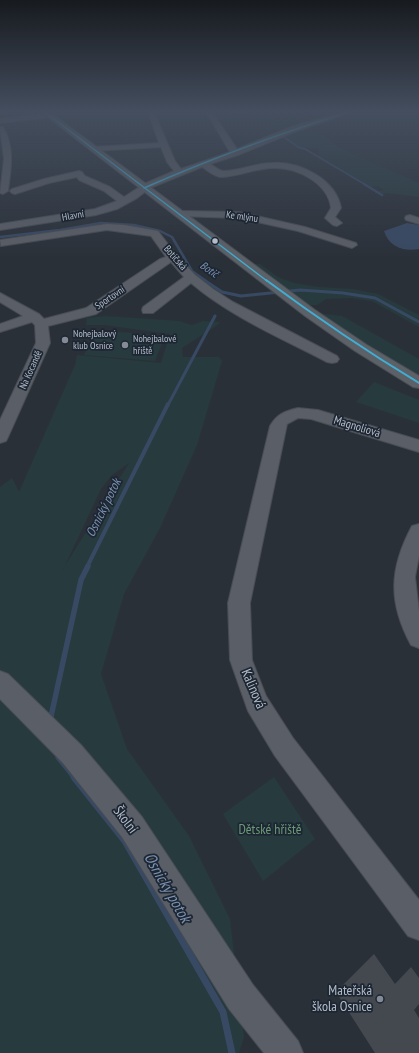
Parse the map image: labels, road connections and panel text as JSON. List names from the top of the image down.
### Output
{
  "streets": {
    "street": [
      "Hlavní",
      "Ke mlýnu",
      "Botičská",
      "Sportovní",
      "Na Kocandě",
      "Magnoliová",
      "Kalinová",
      "Školní"
    ]
  },
  "crossings": [
    ["Hlavní", "Botičská"],
    ["Botičská", "Sportovní"],
    ["Sportovní", "Na Kocandě"],
    ["Magnoliová", "Kalinová"]
  ],
  "water": ["Botič", "Osnický potok"],
  "parks": ["Dětské hřiště"],
  "places": ["Nohejbalový klub Osnice", "Nohejbalové hřiště", "Mateřská škola Osnice"]
}
